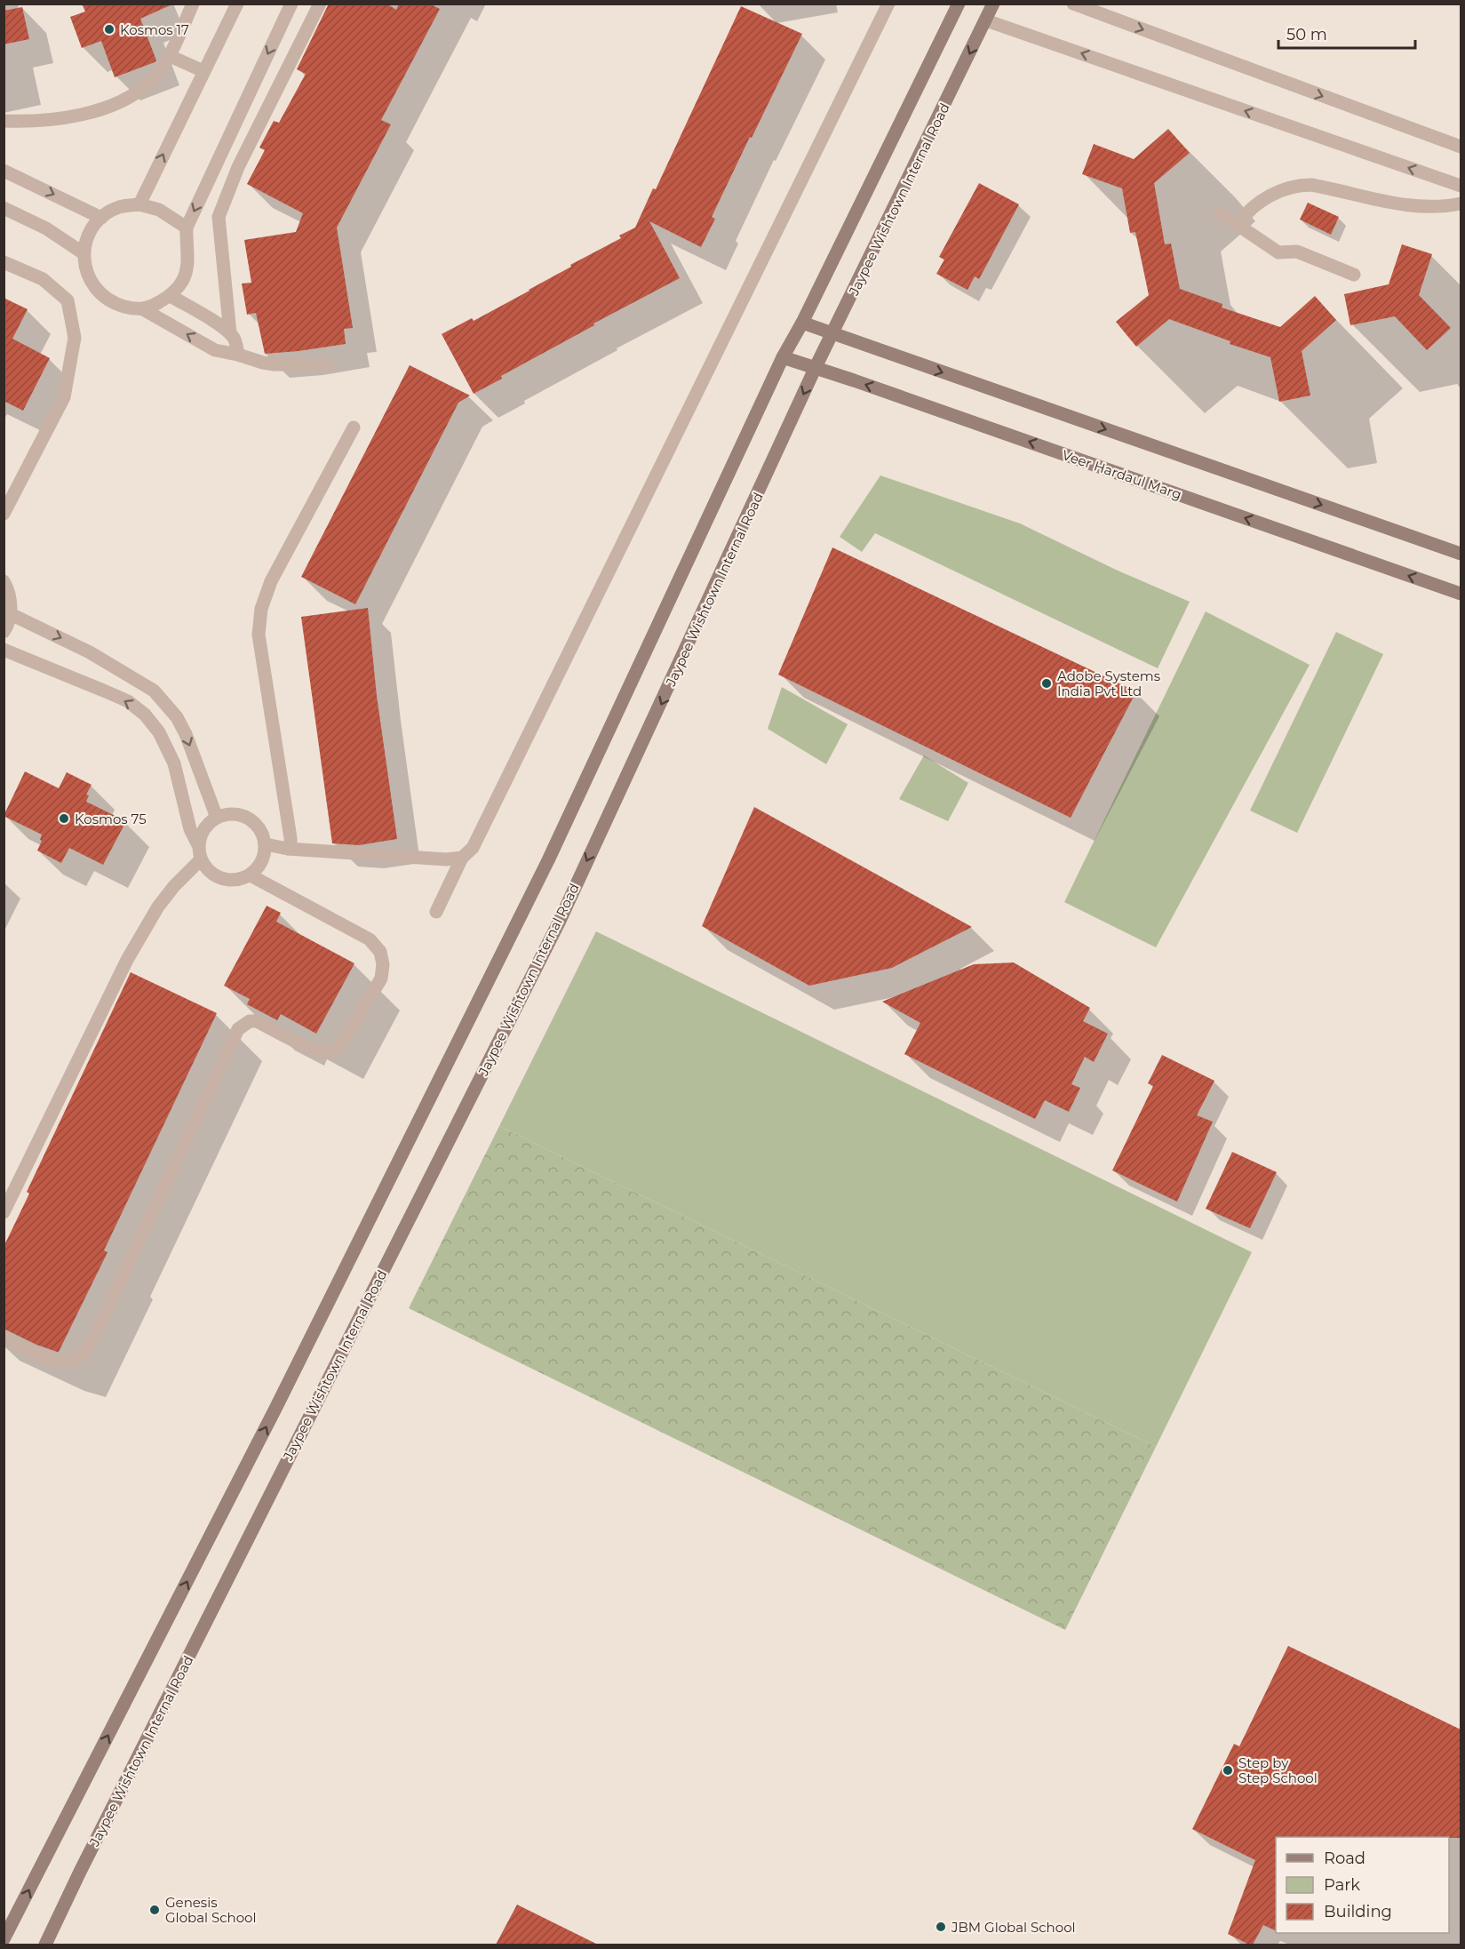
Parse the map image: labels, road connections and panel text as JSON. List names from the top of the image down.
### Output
{
  "streets": {
    "street": ["Jaypee Wishtown Internal Road", "Veer Hardaul Marg"]
  },
  "crossings": [
    ["Jaypee Wishtown Internal Road", "Veer Hardaul Marg"]
  ],
  "places": [
    "Kosmos 17",
    "Adobe Systems India Pvt Ltd",
    "Kosmos 75",
    "Step by Step School",
    "Genesis Global School",
    "JBM Global School"
  ],
  "legend": ["Road", "Park", "Building"],
  "scale_bar": "50 m"
}
